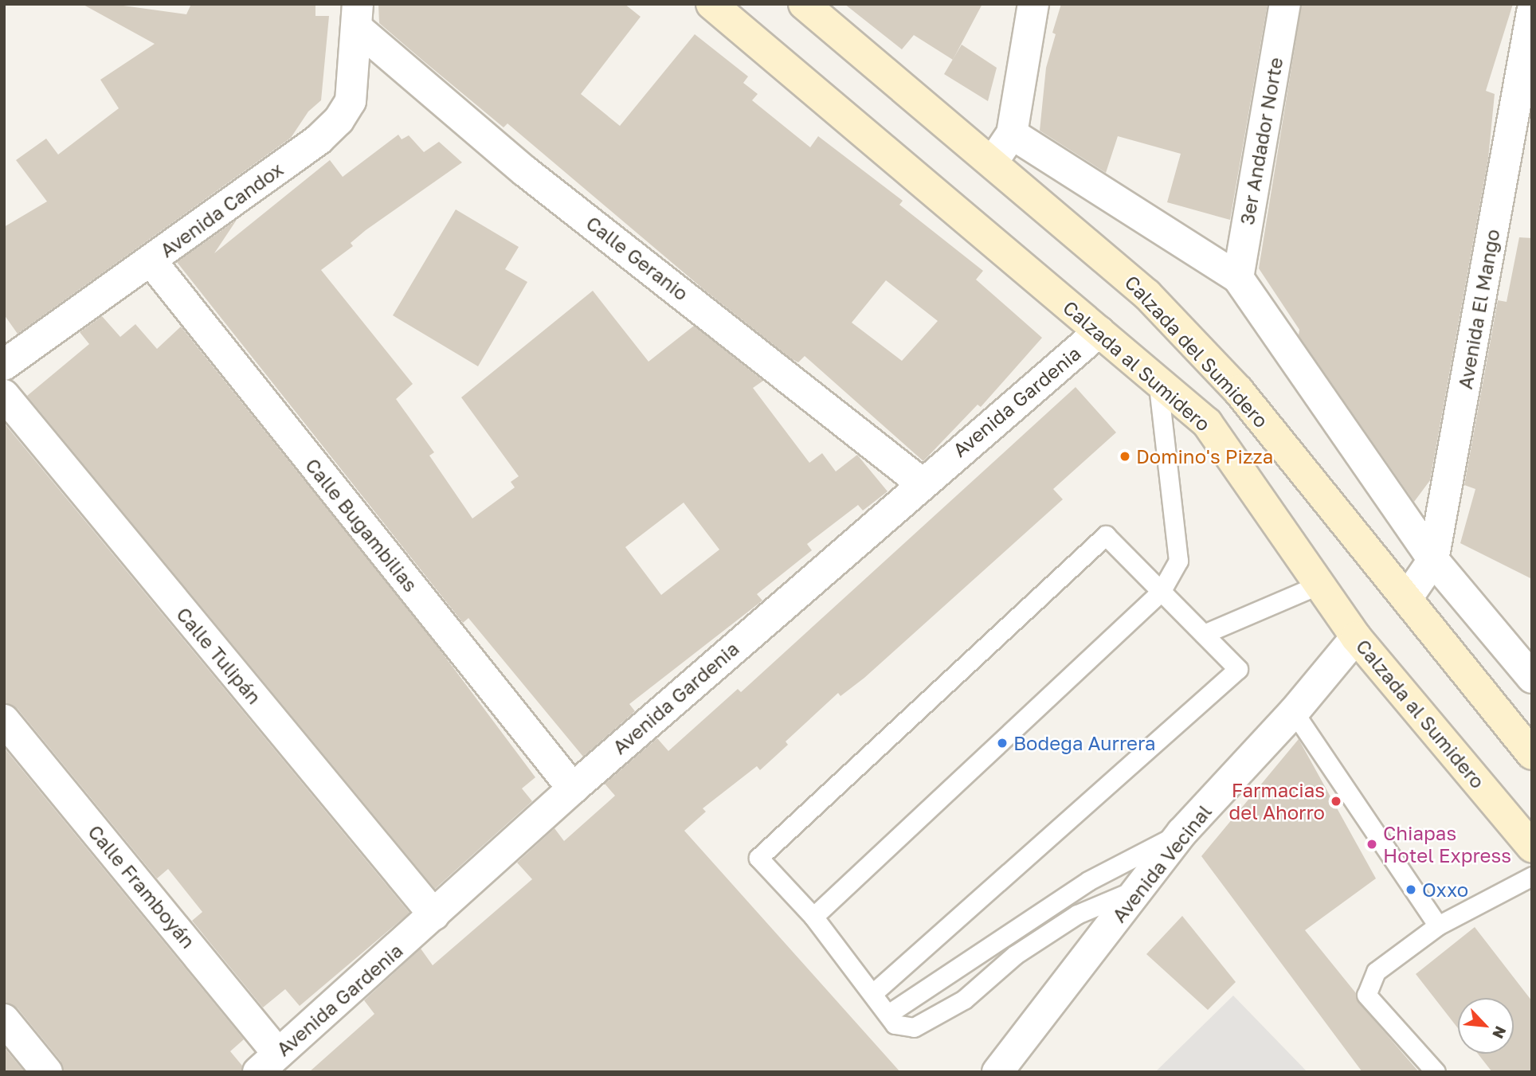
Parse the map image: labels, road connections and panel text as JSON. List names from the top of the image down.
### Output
{
  "streets": {
    "main road": ["Calzada del Sumidero", "Calzada al Sumidero"],
    "street": [
      "3er Andador Norte",
      "Avenida Candox",
      "Calle Geranio",
      "Avenida El Mango",
      "Avenida Gardenia",
      "Calle Bugambilias",
      "Calle Tulipán",
      "Avenida Vecinal",
      "Calle Framboyán"
    ]
  },
  "crossings": [
    ["Avenida Candox", "Calle Geranio"],
    ["Avenida Candox", "Calle Bugambilias"],
    ["Calle Geranio", "Avenida Gardenia"],
    ["Avenida El Mango", "Calzada del Sumidero"],
    ["Calzada al Sumidero", "Avenida Gardenia"],
    ["Calzada al Sumidero", "Avenida Vecinal"],
    ["Avenida Gardenia", "Calle Bugambilias"],
    ["Avenida Gardenia", "Calle Tulipán"],
    ["Avenida Gardenia", "Calle Framboyán"]
  ],
  "places": [
    "Domino's Pizza",
    "Bodega Aurrera",
    "Farmacias del Ahorro",
    "Chiapas Hotel Express",
    "Oxxo"
  ],
  "north": "bottom right"
}
